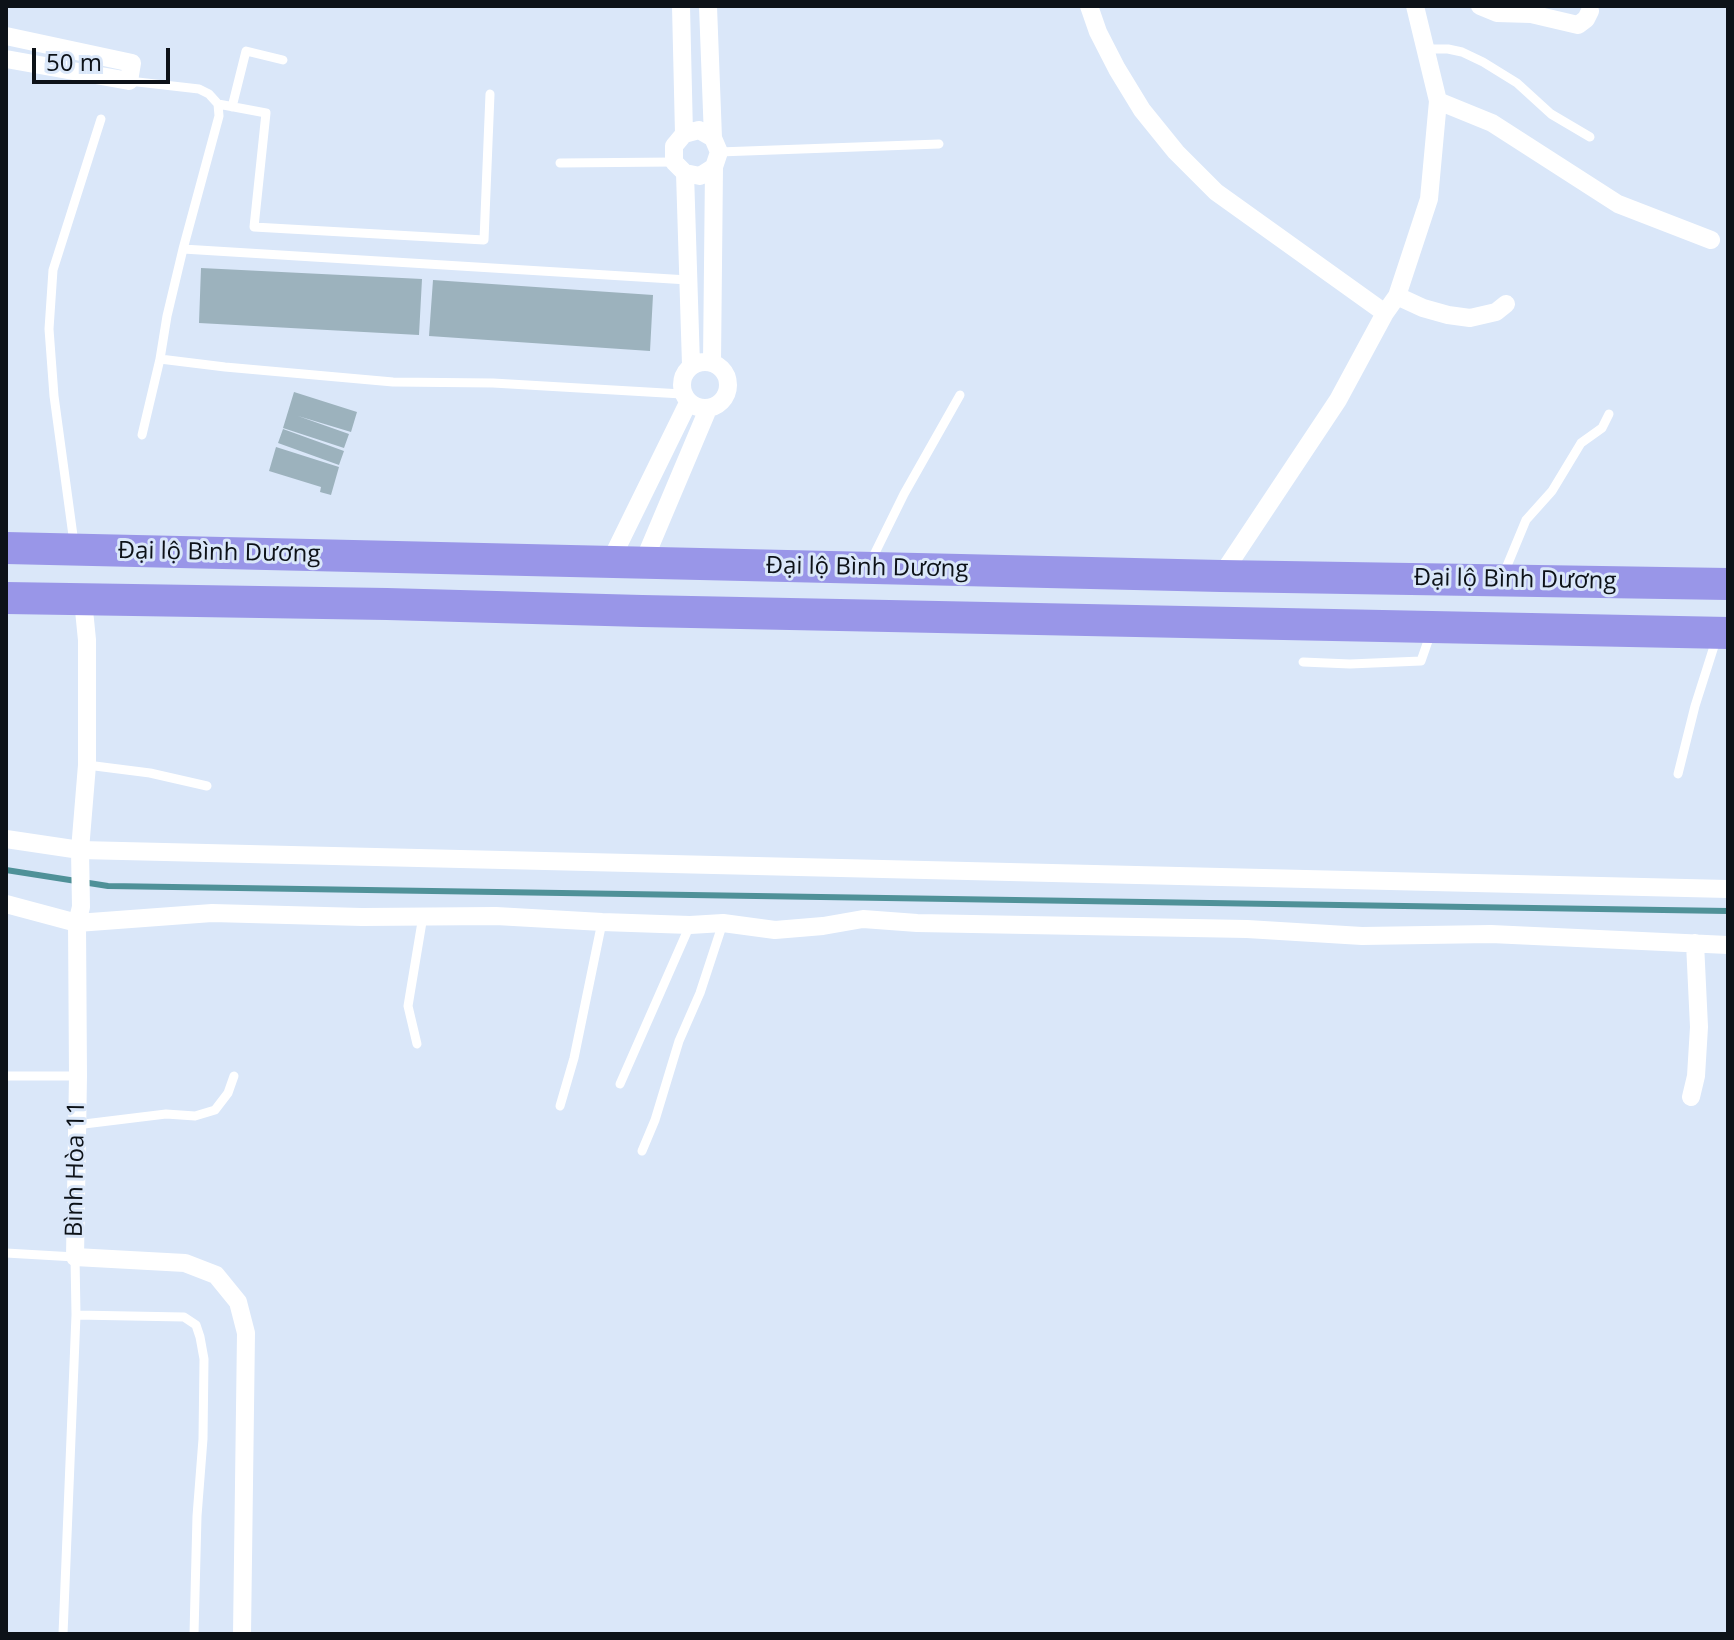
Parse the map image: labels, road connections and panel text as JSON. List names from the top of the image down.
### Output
{
  "streets": {
    "highway": ["Đại lộ Bình Dương"],
    "street": ["Bình Hòa 11"]
  },
  "crossings": [
    ["Đại lộ Bình Dương", "Bình Hòa 11"]
  ],
  "scale_bar": "50 m"
}
